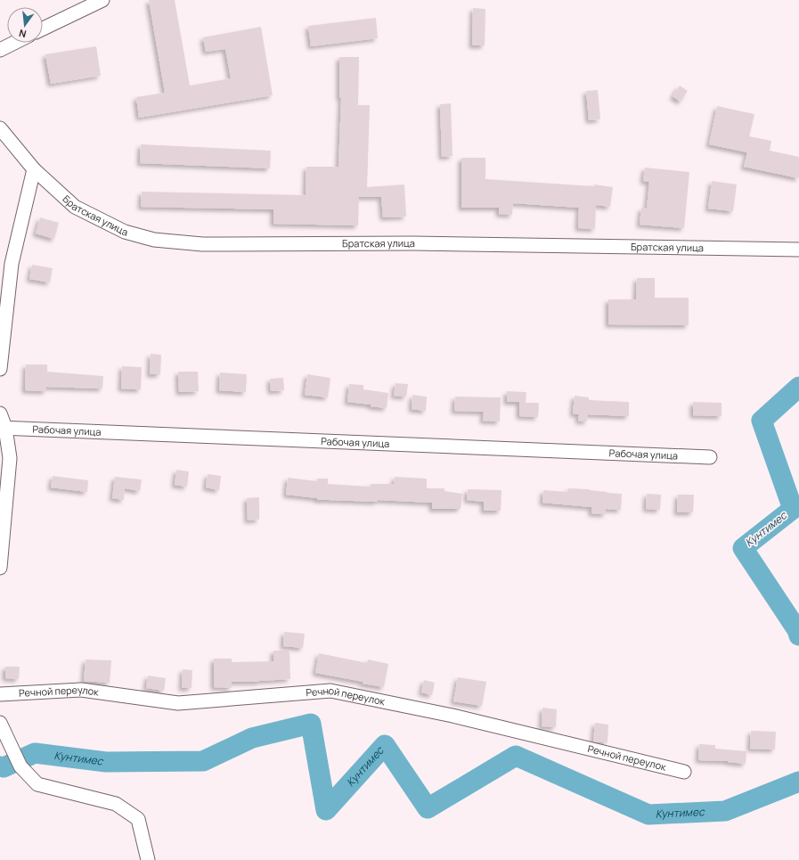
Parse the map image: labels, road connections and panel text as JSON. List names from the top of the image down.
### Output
{
  "streets": {
    "street": ["Братская улица", "Рабочая улица", "Речной переулок"]
  },
  "water": ["Кунтимес"],
  "north": "bottom"
}
